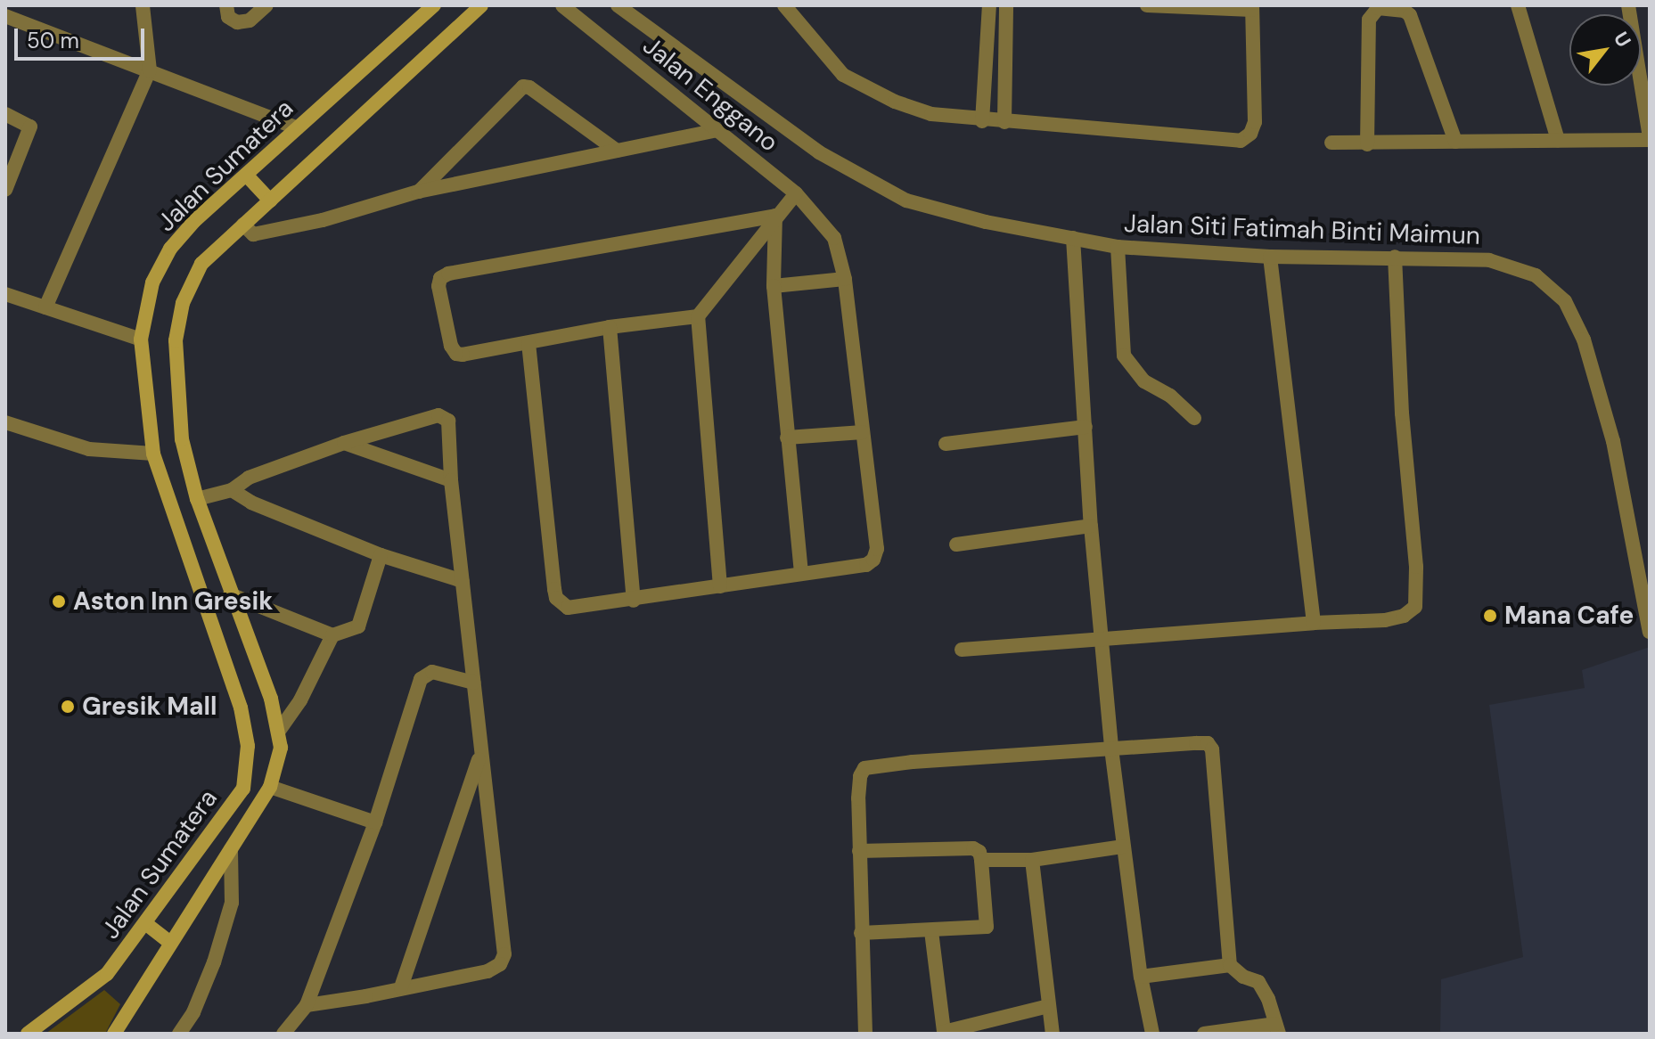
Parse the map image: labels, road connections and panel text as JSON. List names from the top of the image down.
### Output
{
  "streets": {
    "main road": ["Jalan Sumatera"],
    "street": ["Jalan Enggano", "Jalan Siti Fatimah Binti Maimun"]
  },
  "places": ["Aston Inn Gresik", "Mana Cafe", "Gresik Mall"],
  "scale_bar": "50 m",
  "north": "top right"
}
